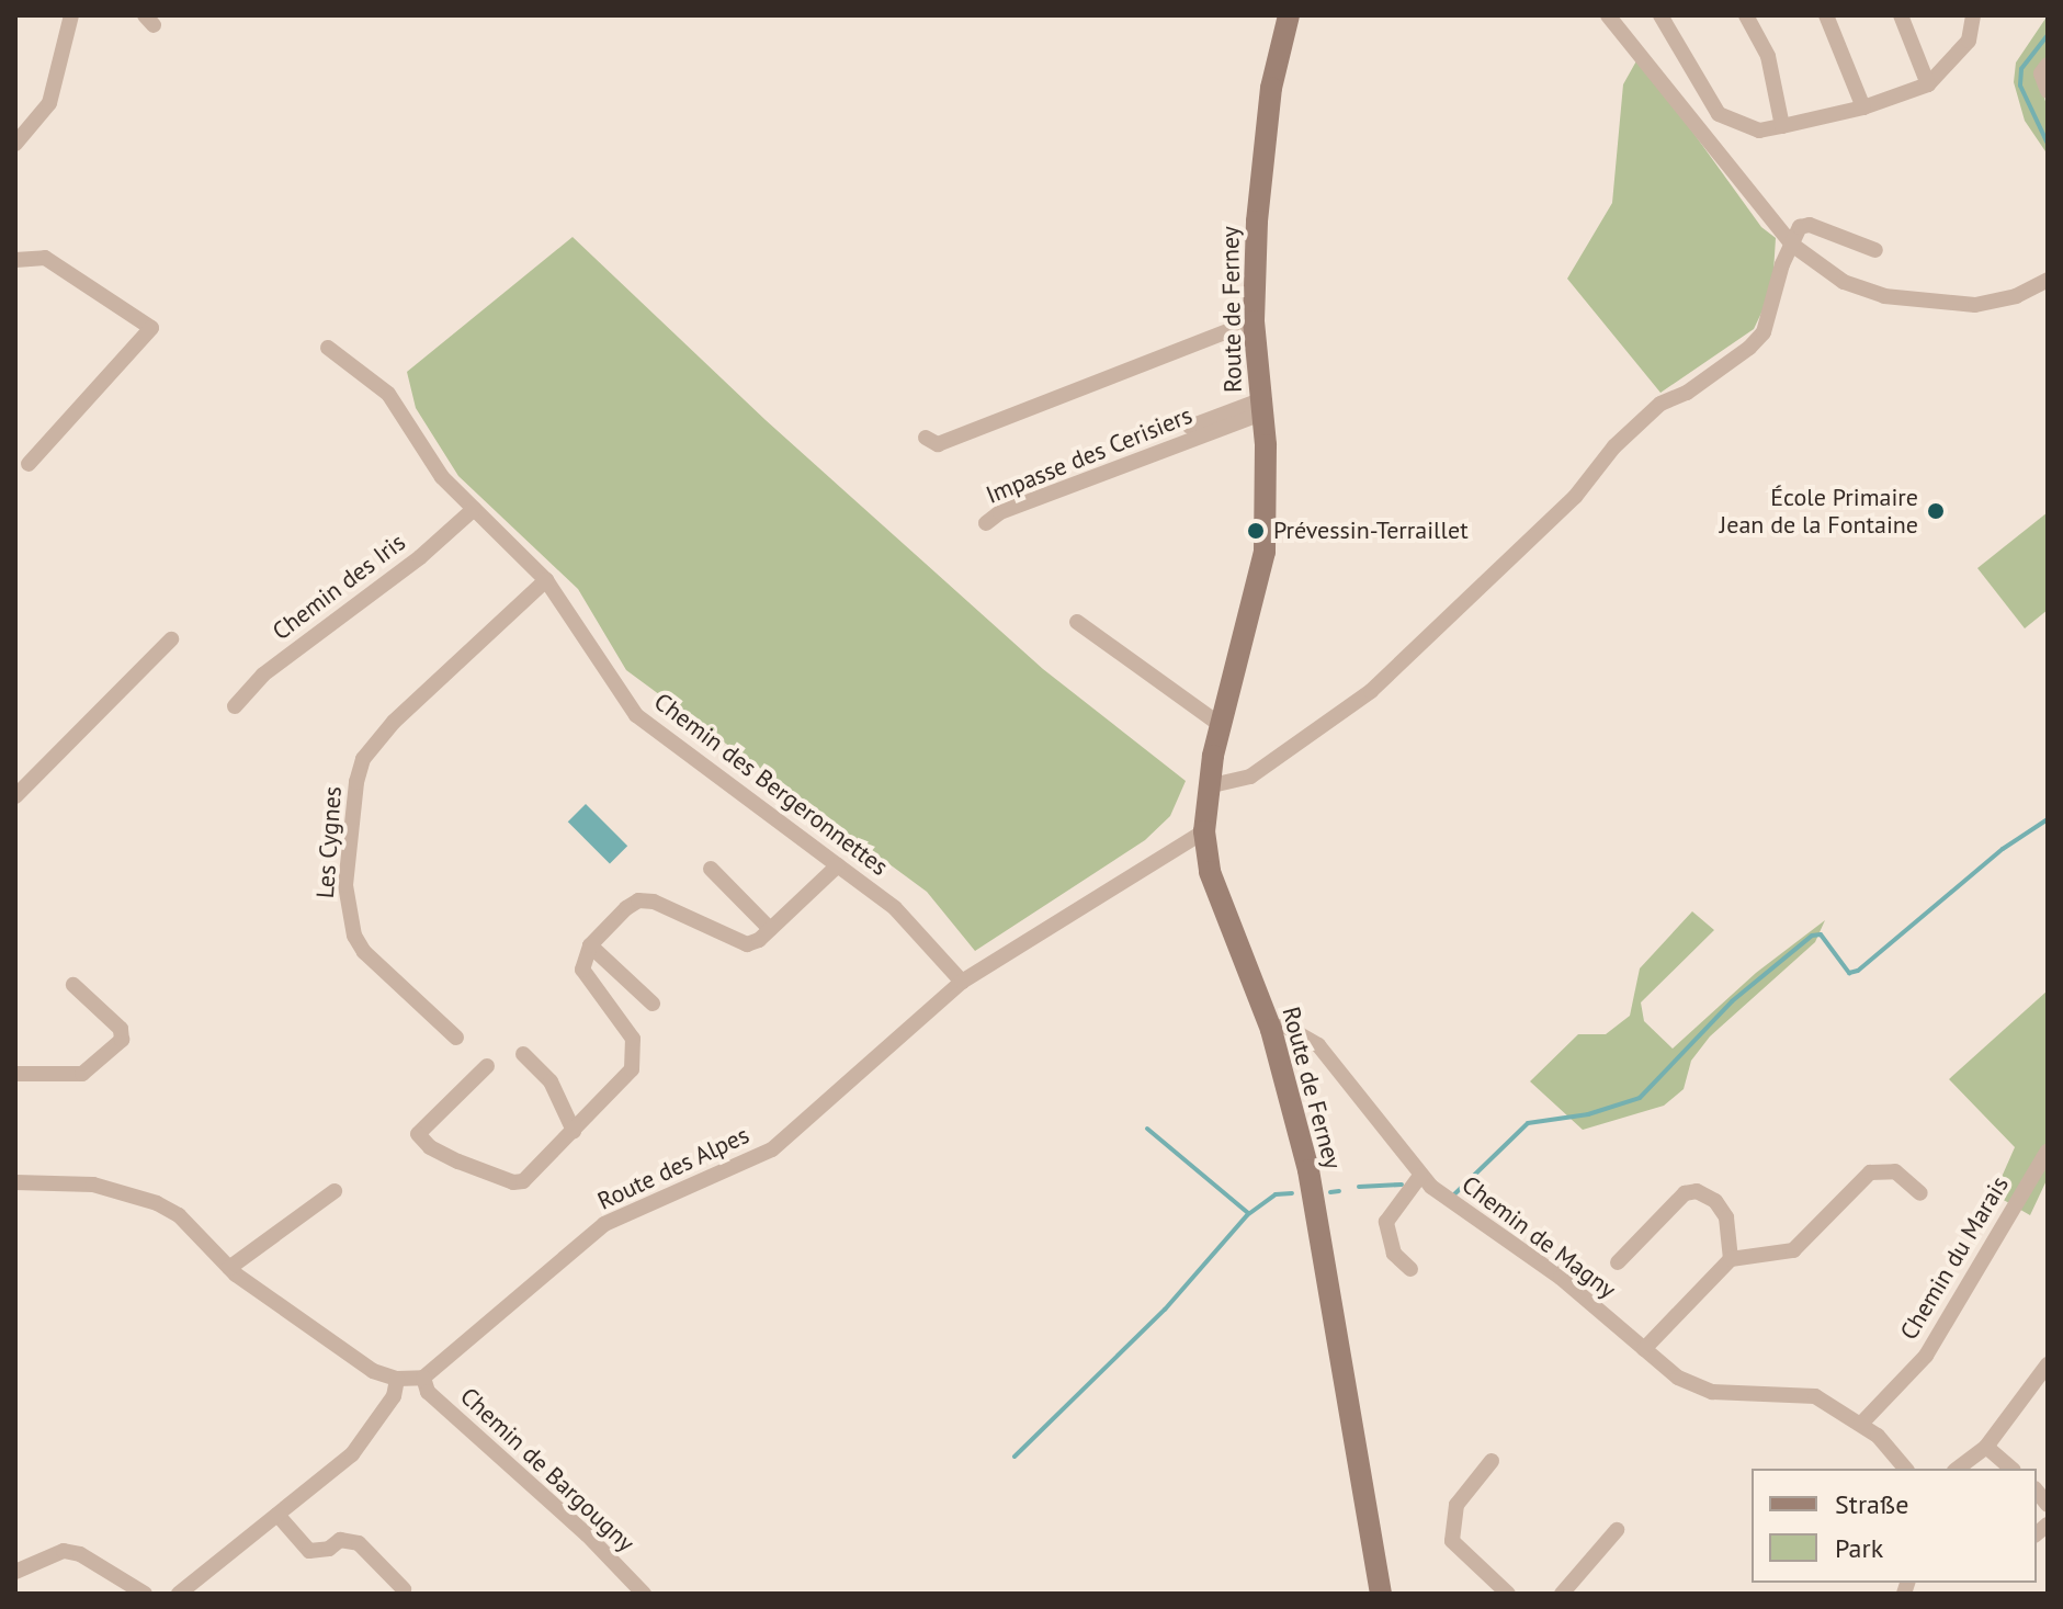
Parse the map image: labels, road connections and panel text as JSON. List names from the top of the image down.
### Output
{
  "streets": {
    "main road": ["Route de Ferney"],
    "street": [
      "Impasse des Cerisiers",
      "Chemin des Iris",
      "Chemin des Bergeronnettes",
      "Les Cygnes",
      "Route des Alpes",
      "Chemin de Magny",
      "Chemin du Marais",
      "Chemin de Bargougny"
    ]
  },
  "crossings": [
    ["Route de Ferney", "Impasse des Cerisiers"],
    ["Route de Ferney", "Route des Alpes"],
    ["Route de Ferney", "Chemin de Magny"],
    ["Chemin des Iris", "Chemin des Bergeronnettes"],
    ["Chemin des Bergeronnettes", "Les Cygnes"],
    ["Chemin des Bergeronnettes", "Route des Alpes"],
    ["Route des Alpes", "Chemin de Bargougny"],
    ["Chemin de Magny", "Chemin du Marais"]
  ],
  "places": ["École Primaire Jean de la Fontaine", "Prévessin-Terraillet"],
  "legend": ["Straße", "Park"]
}
